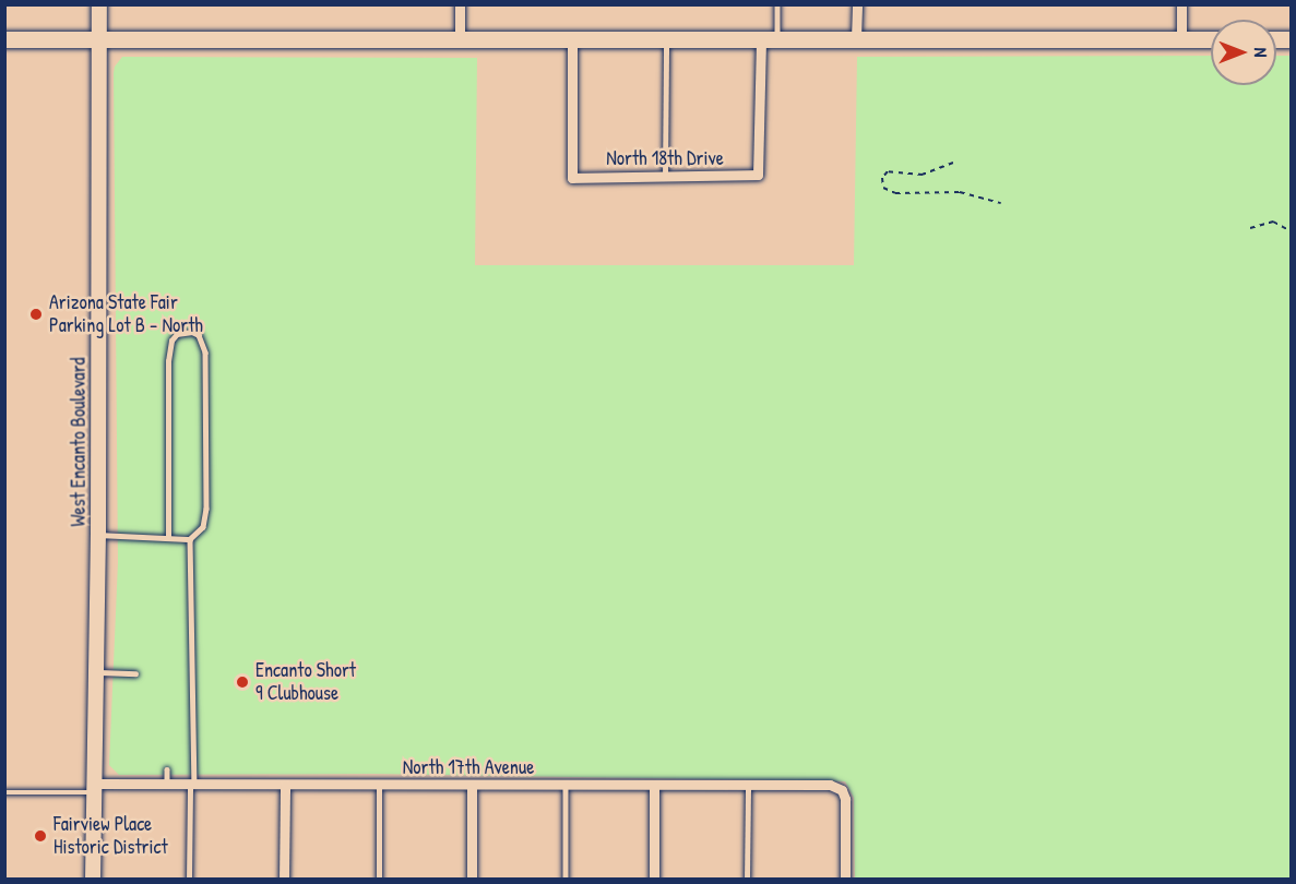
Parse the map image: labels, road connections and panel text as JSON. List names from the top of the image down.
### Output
{
  "streets": {
    "street": ["North 18th Drive", "West Encanto Boulevard", "North 17th Avenue"]
  },
  "crossings": [
    ["West Encanto Boulevard", "North 17th Avenue"]
  ],
  "places": ["Arizona State Fair Parking Lot B - North", "Encanto Short 9 Clubhouse", "Fairview Place Historic District"],
  "north": "right"
}
